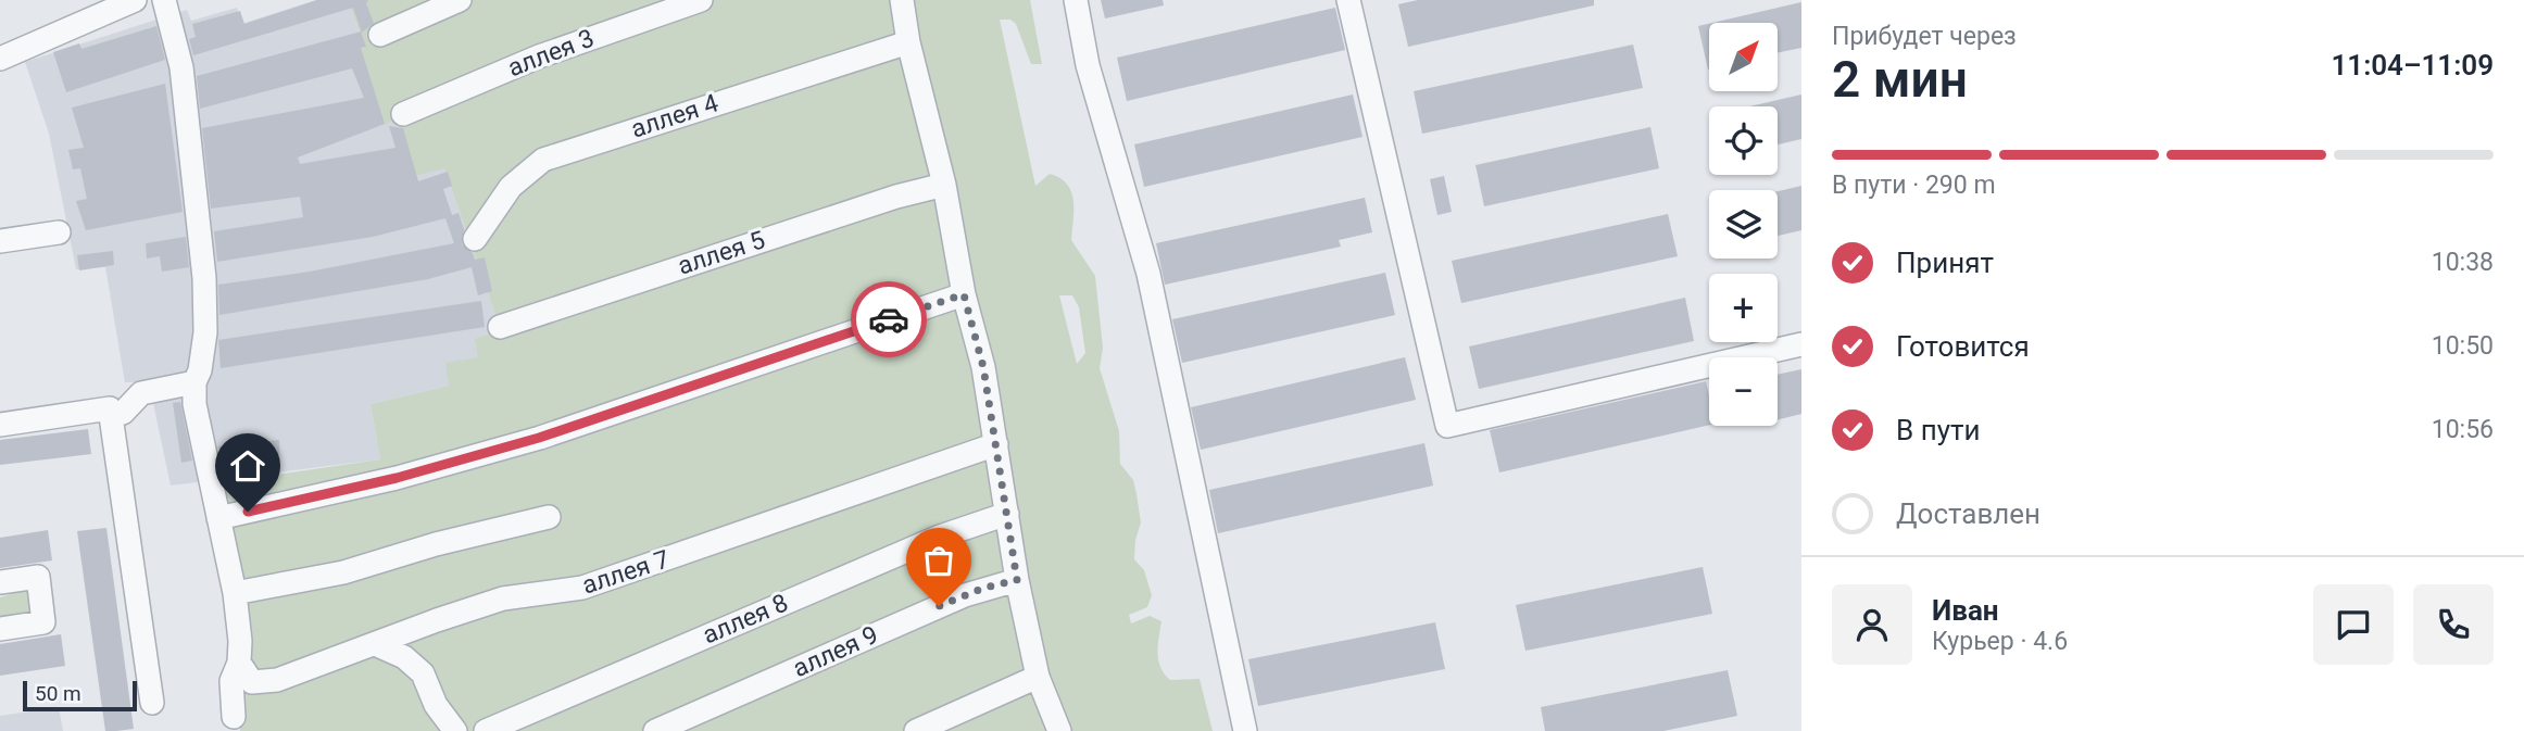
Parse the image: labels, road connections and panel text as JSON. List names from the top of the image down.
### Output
{
  "streets": {
    "street": [
      "аллея 3",
      "аллея 4",
      "аллея 5",
      "аллея 7",
      "аллея 8",
      "аллея 9"
    ]
  },
  "scale_bar": "50 m",
  "north": "top right",
  "page": {
    "heading": ["2 мин", "Прибудет через", "11:04–11:09"],
    "panel": ["Иван", "Курьер · 4.6"],
    "map_buttons": ["+", "−"],
    "bar": "В пути · 290 m",
    "list": [
      ["Принят", "10:38"],
      ["Готовится", "10:50"],
      ["В пути", "10:56"],
      "Доставлен"
    ],
    "scale": "50 m"
  }
}
